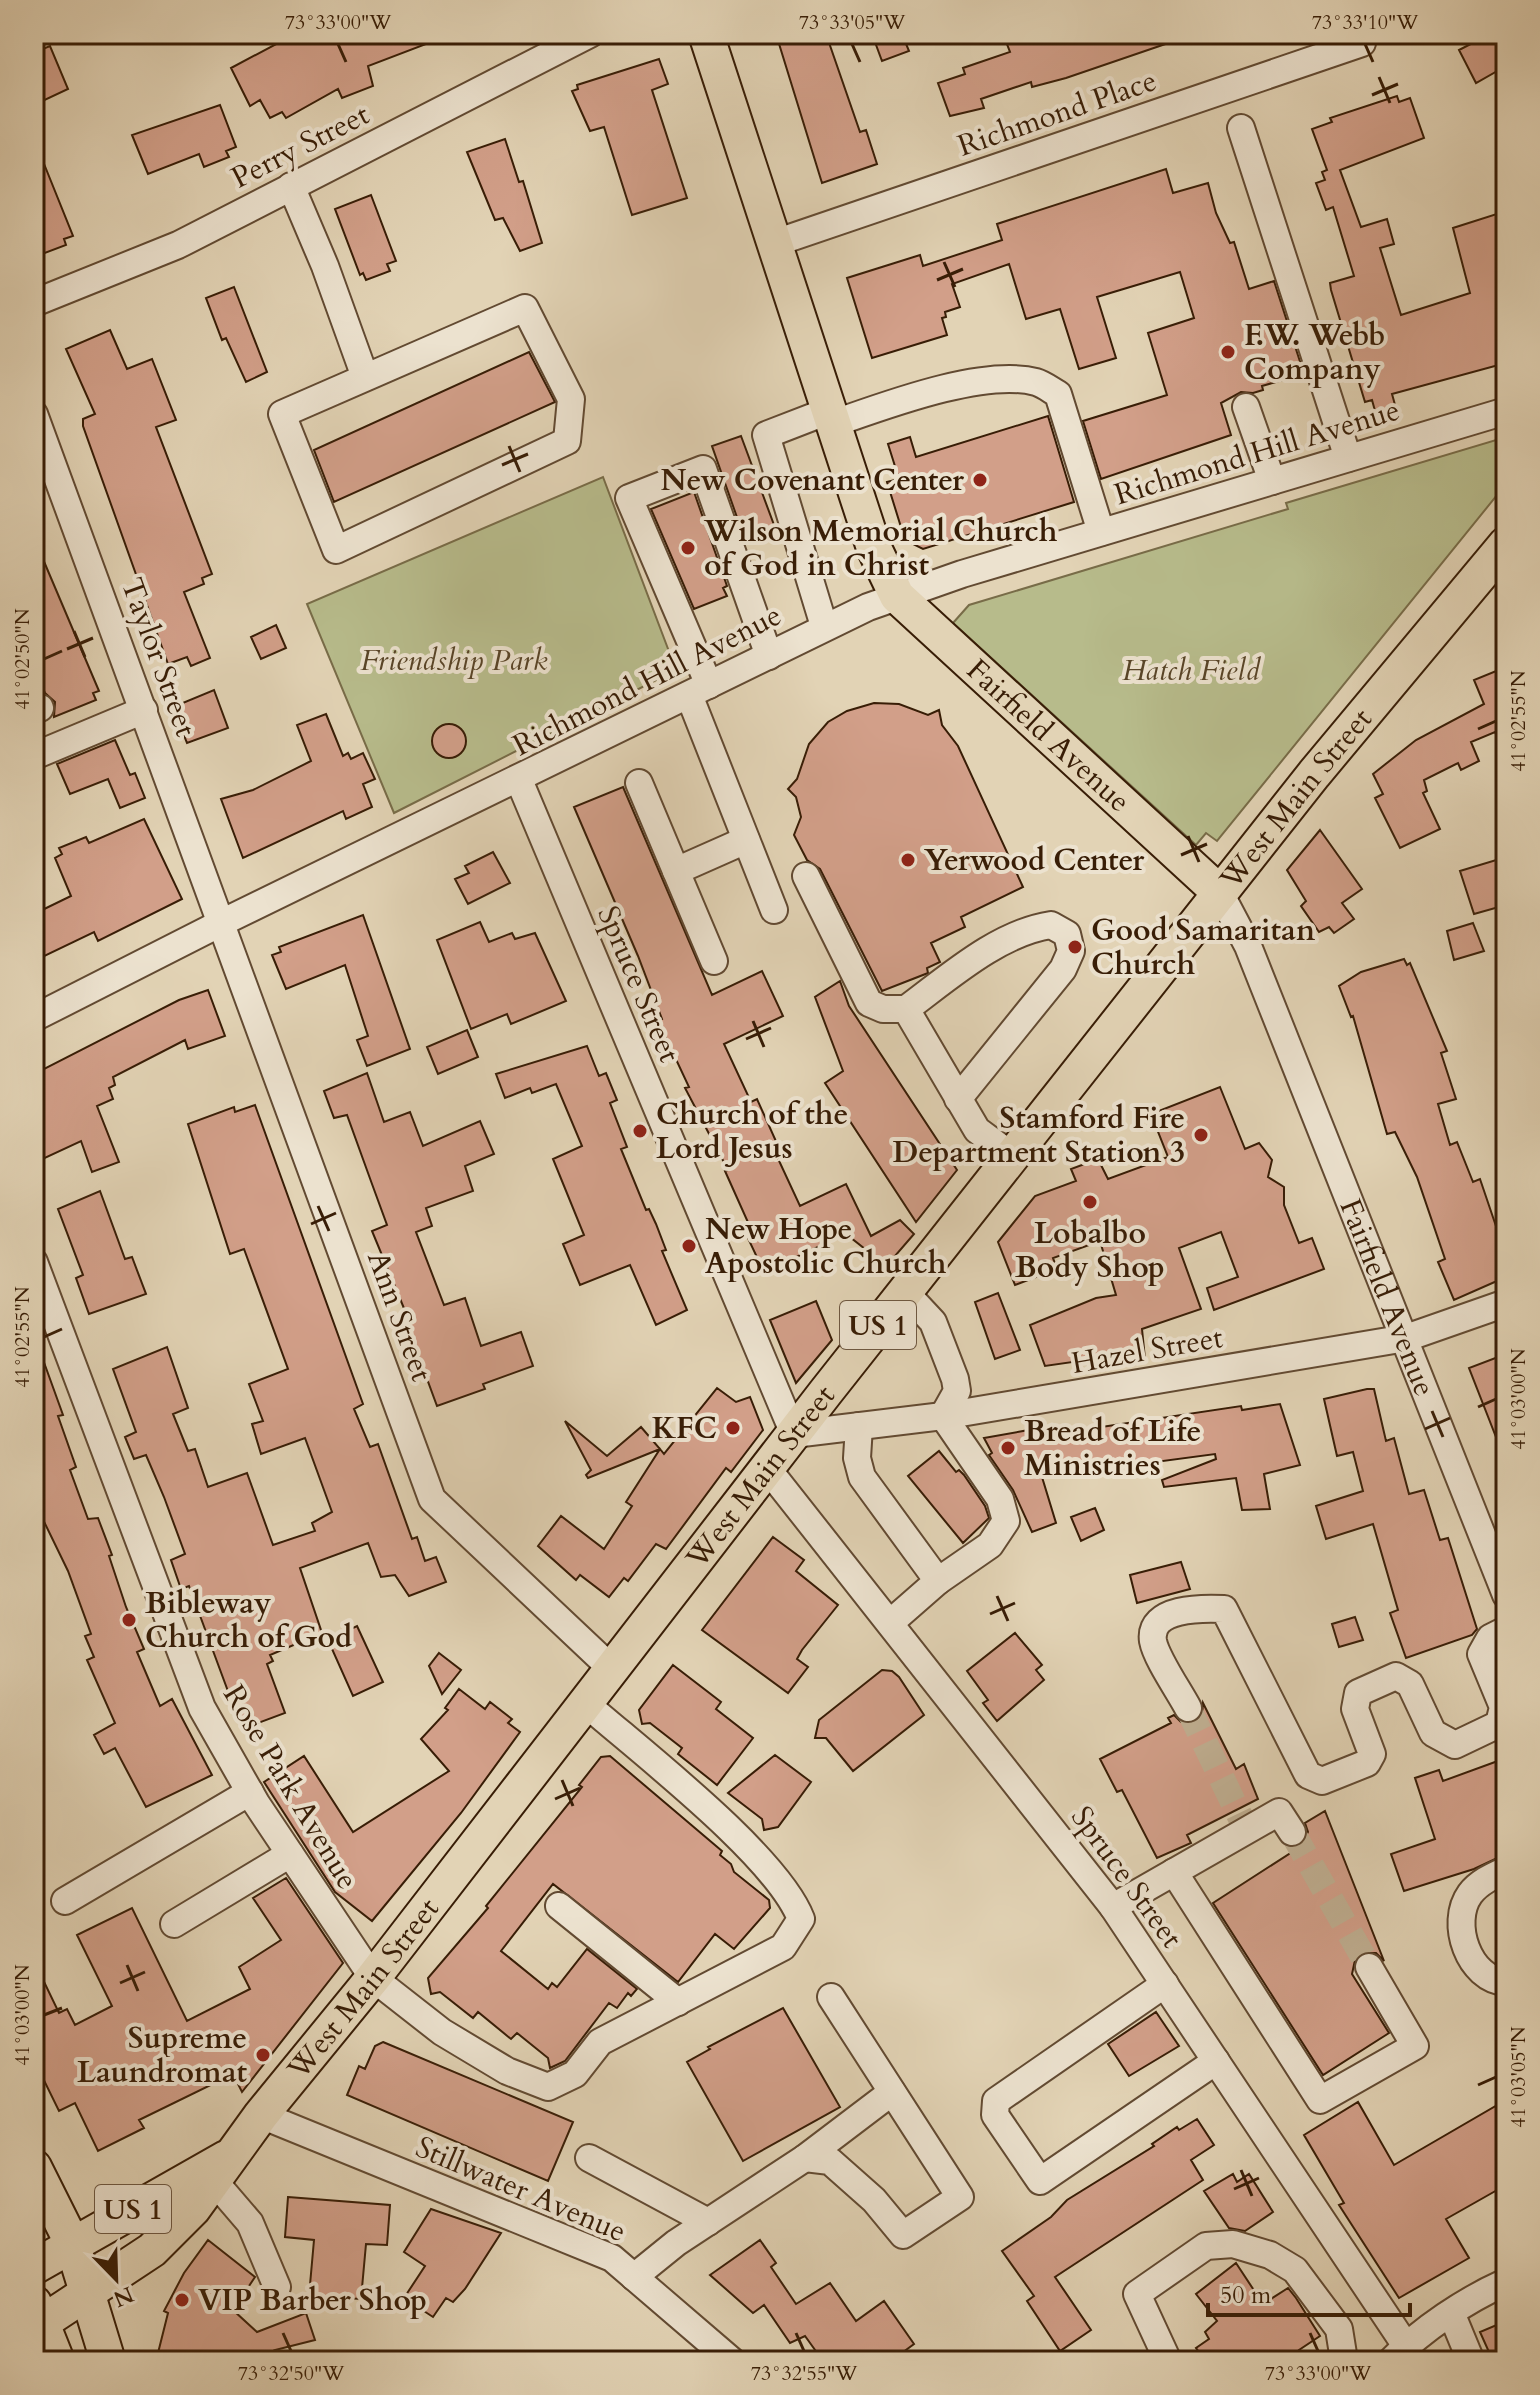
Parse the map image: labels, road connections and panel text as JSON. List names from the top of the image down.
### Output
{
  "streets": {
    "main road": ["Fairfield Avenue", "West Main Street", "US 1"],
    "street": [
      "Richmond Place",
      "Perry Street",
      "Richmond Hill Avenue",
      "Taylor Street",
      "Spruce Street",
      "Ann Street",
      "Hazel Street",
      "Rose Park Avenue",
      "Stillwater Avenue"
    ]
  },
  "crossings": [
    ["Richmond Place", "Fairfield Avenue"],
    ["Richmond Hill Avenue", "Taylor Street"],
    ["Richmond Hill Avenue", "Fairfield Avenue"],
    ["Richmond Hill Avenue", "Spruce Street"],
    ["Richmond Hill Avenue", "Ann Street"],
    ["Taylor Street", "Ann Street"],
    ["Fairfield Avenue", "West Main Street"],
    ["Fairfield Avenue", "Hazel Street"],
    ["West Main Street", "Spruce Street"],
    ["West Main Street", "Ann Street"],
    ["West Main Street", "US 1"],
    ["West Main Street", "Hazel Street"],
    ["West Main Street", "Rose Park Avenue"],
    ["West Main Street", "Stillwater Avenue"],
    ["Spruce Street", "Hazel Street"]
  ],
  "parks": ["Friendship Park", "Hatch Field"],
  "places": [
    "F.W. Webb Company",
    "New Covenant Center",
    "Wilson Memorial Church of God in Christ",
    "Yerwood Center",
    "Good Samaritan Church",
    "Church of the Lord Jesus",
    "Stamford Fire Department Station 3",
    "Lobalbo Body Shop",
    "New Hope Apostolic Church",
    "KFC",
    "Bread of Life Ministries",
    "Bibleway Church of God",
    "Supreme Laundromat",
    "VIP Barber Shop"
  ],
  "scale_bar": "50 m",
  "north": "bottom right",
  "coordinates": [
    "73°33'00\"W",
    "73°33'05\"W",
    "73°33'10\"W",
    "41°02'50\"N",
    "41°02'55\"N",
    "41°03'00\"N",
    "41°03'05\"N",
    "73°32'50\"W",
    "73°32'55\"W"
  ]
}
